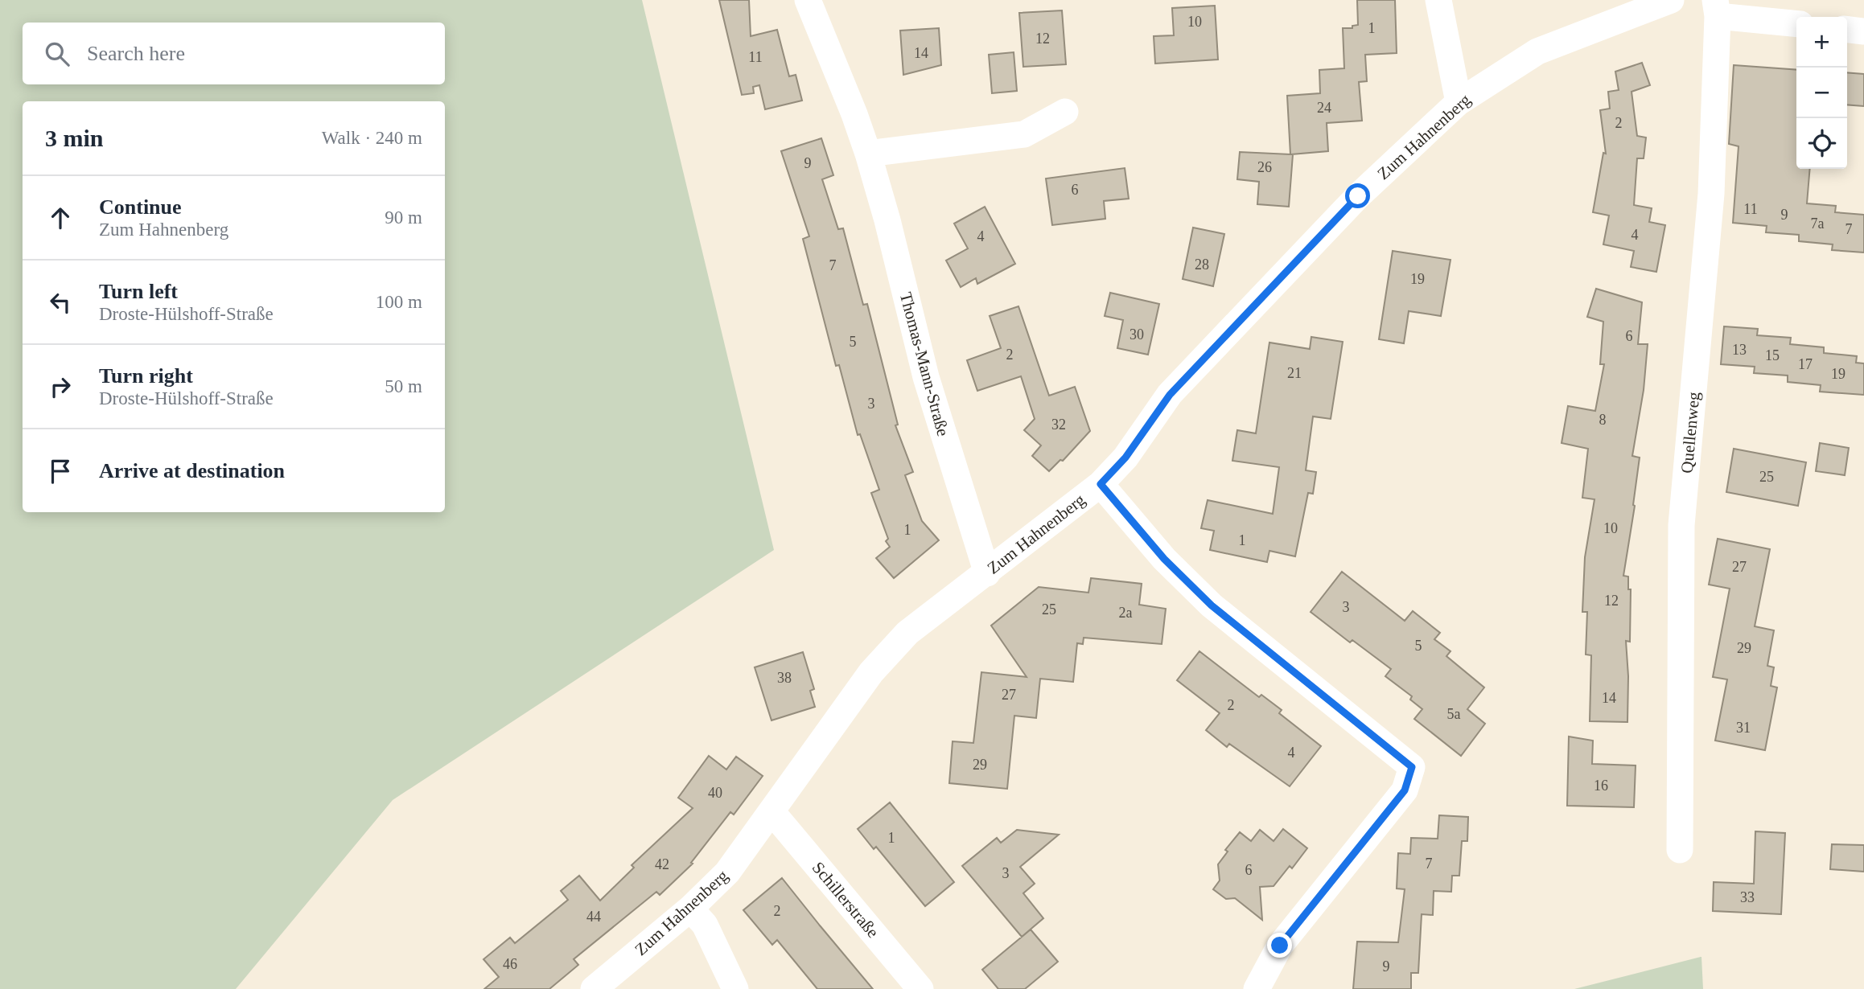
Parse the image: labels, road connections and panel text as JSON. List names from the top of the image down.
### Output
{
  "streets": {
    "street": [
      "Zum Hahnenberg",
      "Thomas-Mann-Straße",
      "Quellenweg",
      "Schillerstraße"
    ]
  },
  "crossings": [
    ["Zum Hahnenberg", "Thomas-Mann-Straße"],
    ["Zum Hahnenberg", "Schillerstraße"]
  ],
  "house_numbers": [
    "10",
    "1",
    "12",
    "14",
    "11",
    "24",
    "2",
    "9",
    "26",
    "6",
    "11",
    "9",
    "7a",
    "7",
    "4",
    "4",
    "28",
    "7",
    "19",
    "30",
    "6",
    "5",
    "13",
    "2",
    "15",
    "17",
    "21",
    "19",
    "3",
    "8",
    "32",
    "25",
    "10",
    "1",
    "1",
    "27",
    "12",
    "3",
    "25",
    "2a",
    "5",
    "29",
    "38",
    "27",
    "14",
    "2",
    "5a",
    "31",
    "4",
    "29",
    "16",
    "40",
    "1",
    "7",
    "42",
    "6",
    "3",
    "33",
    "2",
    "44",
    "46",
    "9"
  ],
  "page": {
    "map_buttons": ["+", "−"],
    "search": "Search here",
    "heading": ["3 min", "Walk · 240 m"],
    "list": [
      ["Continue", "Zum Hahnenberg", "90 m"],
      ["Turn left", "Droste-Hülshoff-Straße", "100 m"],
      ["Turn right", "Droste-Hülshoff-Straße", "50 m"],
      "Arrive at destination"
    ]
  }
}
